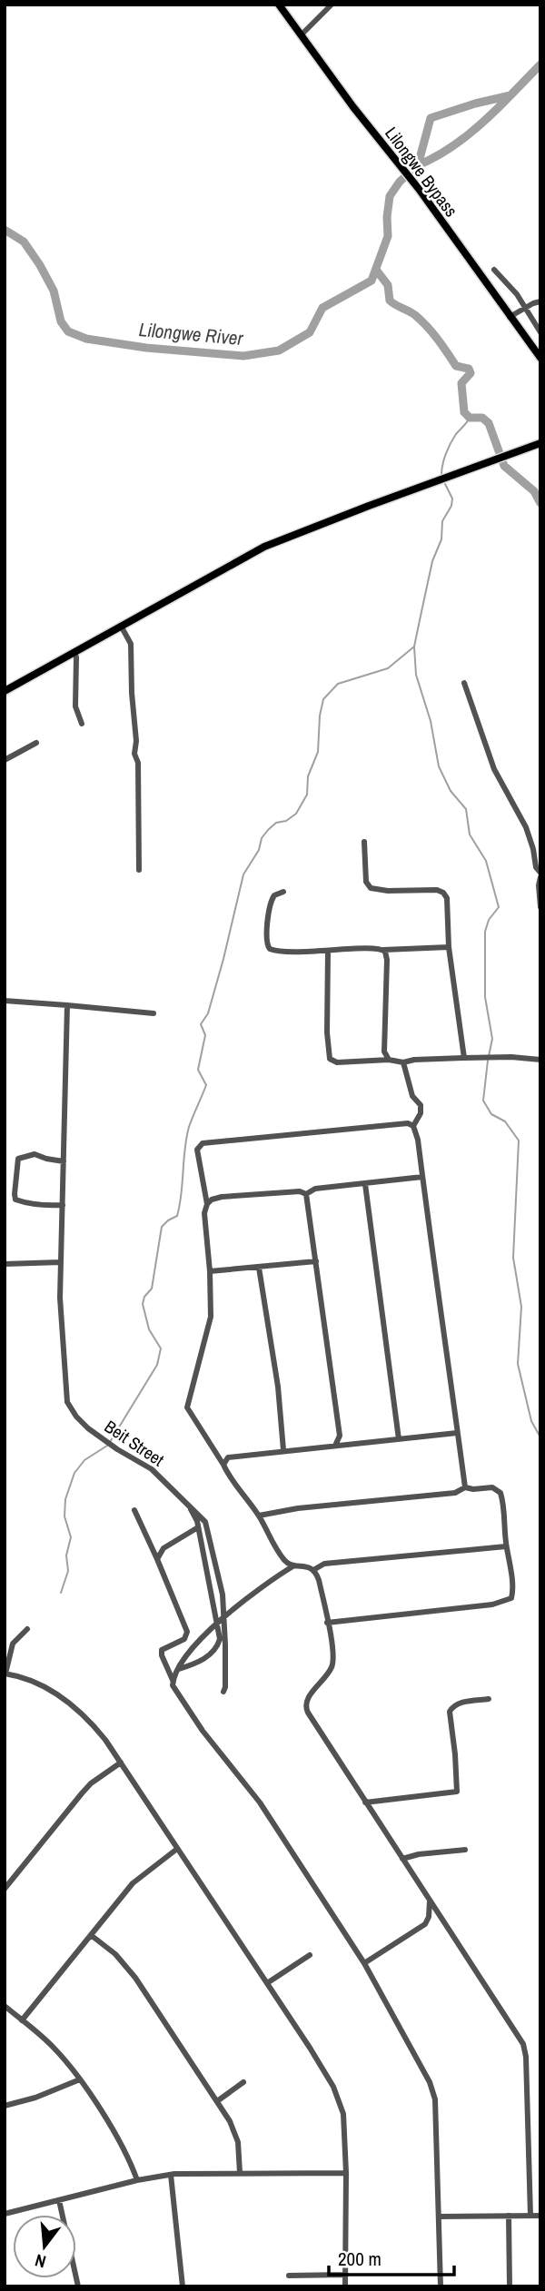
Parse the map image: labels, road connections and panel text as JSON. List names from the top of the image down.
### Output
{
  "streets": {
    "main road": ["Lilongwe Bypass"],
    "street": ["Beit Street"]
  },
  "water": ["Lilongwe River"],
  "scale_bar": "200 m",
  "north": "bottom"
}
